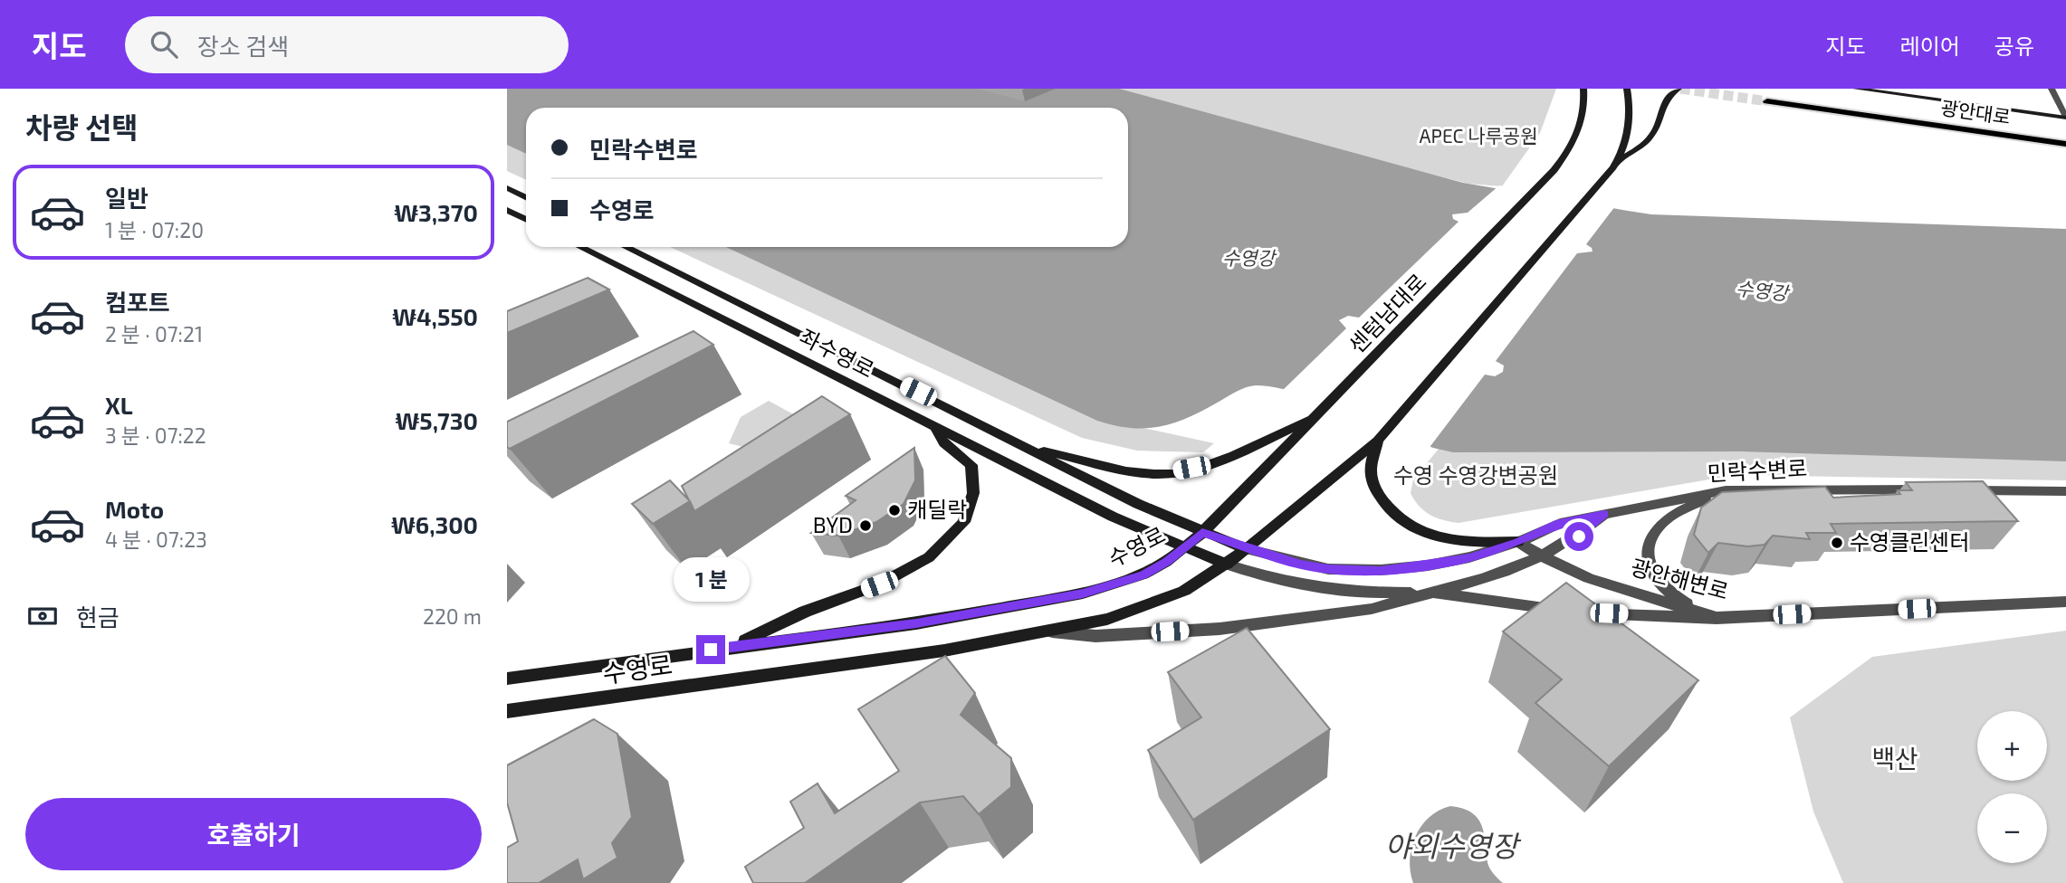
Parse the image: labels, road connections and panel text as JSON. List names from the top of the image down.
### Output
{
  "streets": {
    "highway": ["광안대로"],
    "main road": ["센텀남대로", "좌수영로", "수영로"],
    "street": ["민락수변로", "광안해변로"]
  },
  "crossings": [
    ["센텀남대로", "좌수영로"],
    ["센텀남대로", "수영로"],
    ["좌수영로", "민락수변로"],
    ["좌수영로", "수영로"],
    ["민락수변로", "수영로"],
    ["민락수변로", "광안해변로"]
  ],
  "water": ["수영강", "야외수영장"],
  "parks": ["APEC 나루공원", "수영 수영강변공원", "백산"],
  "places": ["캐딜락", "BYD", "수영클린센터"],
  "page": {
    "header": "지도",
    "search": "장소 검색",
    "nav": ["지도", "레이어", "공유"],
    "heading": "차량 선택",
    "banner": ["민락수변로", "수영로"],
    "list": [
      {
        "name": "일반",
        "note": "1 분 · 07:20",
        "value": "₩3,370"
      },
      {
        "name": "컴포트",
        "note": "2 분 · 07:21",
        "value": "₩4,550"
      },
      {
        "name": "XL",
        "note": "3 분 · 07:22",
        "value": "₩5,730"
      },
      {
        "name": "Moto",
        "note": "4 분 · 07:23",
        "value": "₩6,300"
      }
    ],
    "bubble": "1 분",
    "pay": ["현금", "220 m"],
    "map_buttons": ["+", "−"],
    "buttons": "호출하기"
  }
}
